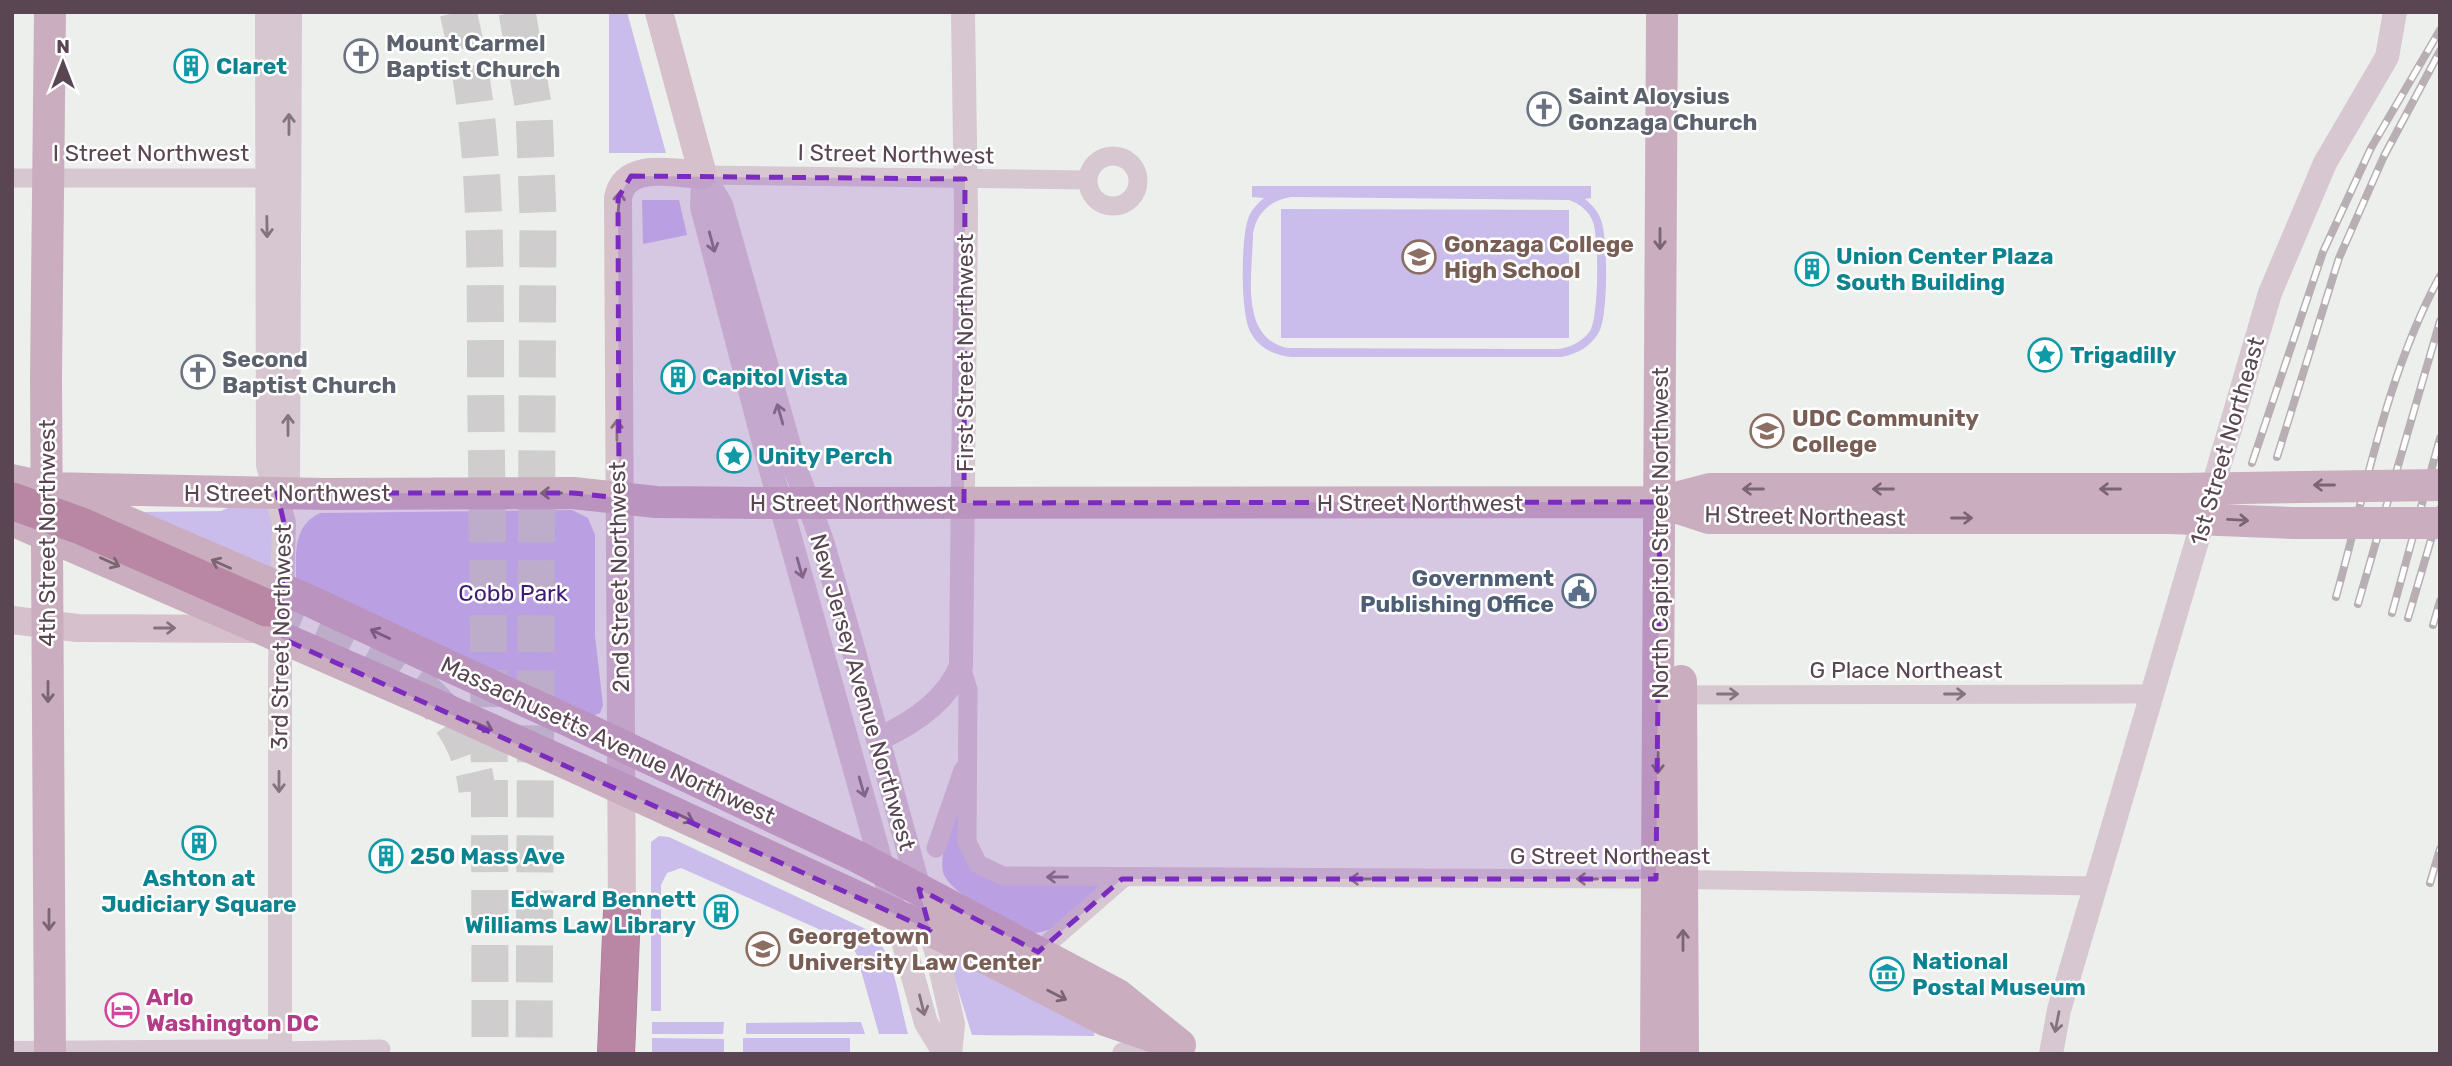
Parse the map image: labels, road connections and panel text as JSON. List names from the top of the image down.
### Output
{
  "streets": {
    "main road": [
      "H Street Northwest",
      "H Street Northeast",
      "4th Street Northwest",
      "North Capitol Street Northwest",
      "2nd Street Northwest",
      "New Jersey Avenue Northwest",
      "Massachusetts Avenue Northwest"
    ],
    "street": [
      "I Street Northwest",
      "First Street Northwest",
      "1st Street Northeast",
      "3rd Street Northwest",
      "G Place Northeast",
      "G Street Northeast"
    ]
  },
  "crossings": [
    ["I Street Northwest", "First Street Northwest"],
    ["I Street Northwest", "4th Street Northwest"],
    ["I Street Northwest", "2nd Street Northwest"],
    ["I Street Northwest", "3rd Street Northwest"],
    ["I Street Northwest", "New Jersey Avenue Northwest"],
    ["First Street Northwest", "H Street Northwest"],
    ["1st Street Northeast", "G Place Northeast"],
    ["1st Street Northeast", "G Street Northeast"],
    ["H Street Northwest", "H Street Northeast"],
    ["H Street Northwest", "4th Street Northwest"],
    ["H Street Northwest", "North Capitol Street Northwest"],
    ["H Street Northwest", "2nd Street Northwest"],
    ["H Street Northwest", "3rd Street Northwest"],
    ["H Street Northwest", "New Jersey Avenue Northwest"],
    ["H Street Northeast", "North Capitol Street Northwest"],
    ["North Capitol Street Northwest", "G Place Northeast"],
    ["North Capitol Street Northwest", "G Street Northeast"],
    ["2nd Street Northwest", "New Jersey Avenue Northwest"],
    ["2nd Street Northwest", "Massachusetts Avenue Northwest"],
    ["3rd Street Northwest", "Massachusetts Avenue Northwest"],
    ["New Jersey Avenue Northwest", "Massachusetts Avenue Northwest"]
  ],
  "one_way": ["4th Street Northwest", "G Place Northeast", "G Street Northeast"],
  "parks": ["Cobb Park"],
  "places": {
    "church": ["Mount Carmel Baptist Church", "Saint Aloysius Gonzaga Church", "Second Baptist Church"],
    "building": [
      "Claret",
      "Union Center Plaza South Building",
      "Capitol Vista",
      "Ashton at Judiciary Square",
      "250 Mass Ave",
      "Edward Bennett Williams Law Library"
    ],
    "school or university": ["Gonzaga College High School", "UDC Community College", "Georgetown University Law Center"],
    "place": ["Trigadilly", "Unity Perch"],
    "public building": ["Government Publishing Office"],
    "museum": ["National Postal Museum"],
    "hotel": ["Arlo Washington DC"]
  },
  "north": "top"
}
